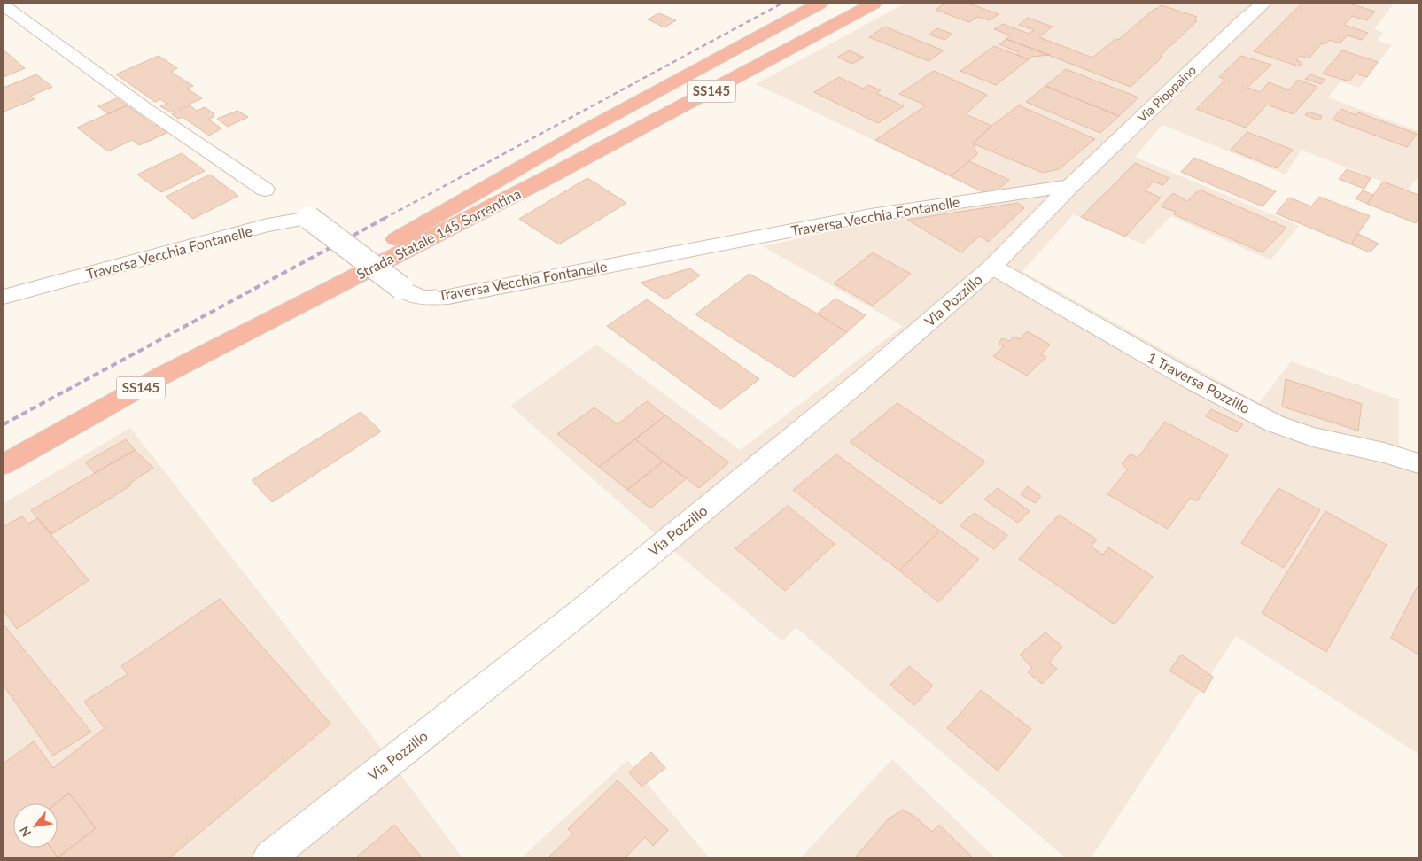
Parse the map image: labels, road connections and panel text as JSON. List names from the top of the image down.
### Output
{
  "streets": {
    "highway": ["SS145", "Strada Statale 145 Sorrentina"],
    "street": [
      "Via Pioppaino",
      "Traversa Vecchia Fontanelle",
      "Via Pozzillo",
      "1 Traversa Pozzillo"
    ]
  },
  "crossings": [
    ["Via Pioppaino", "Traversa Vecchia Fontanelle"],
    ["Via Pioppaino", "Via Pozzillo"],
    ["Traversa Vecchia Fontanelle", "Via Pozzillo"],
    ["Via Pozzillo", "1 Traversa Pozzillo"]
  ],
  "north": "bottom left"
}
